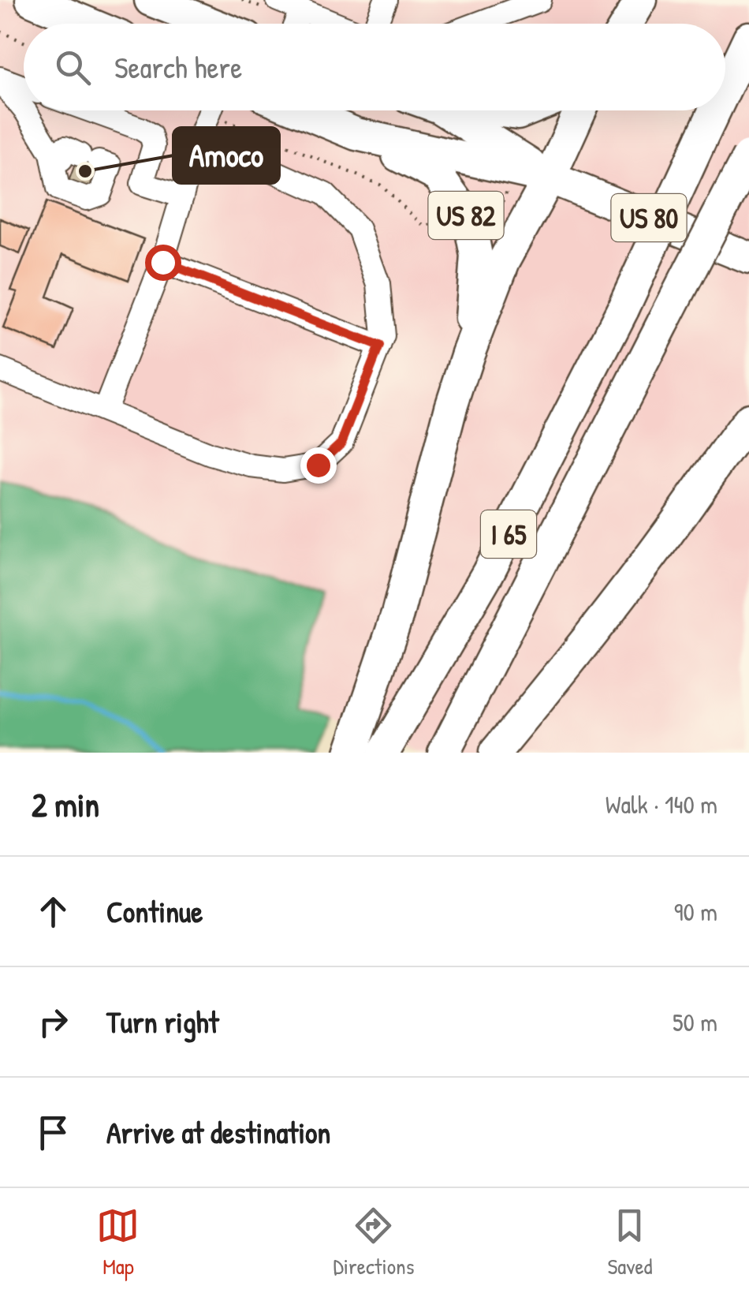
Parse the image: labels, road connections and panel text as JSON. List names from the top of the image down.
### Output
{
  "streets": {
    "highway": ["US 82", "US 80", "I 65"]
  },
  "crossings": [
    ["US 82", "US 80"]
  ],
  "places": ["Amoco"],
  "page": {
    "search": "Search here",
    "heading": ["2 min", "Walk · 140 m"],
    "list": [
      ["Continue", "90 m"],
      ["Turn right", "50 m"],
      "Arrive at destination"
    ],
    "nav": ["Map", "Directions", "Saved"]
  }
}
